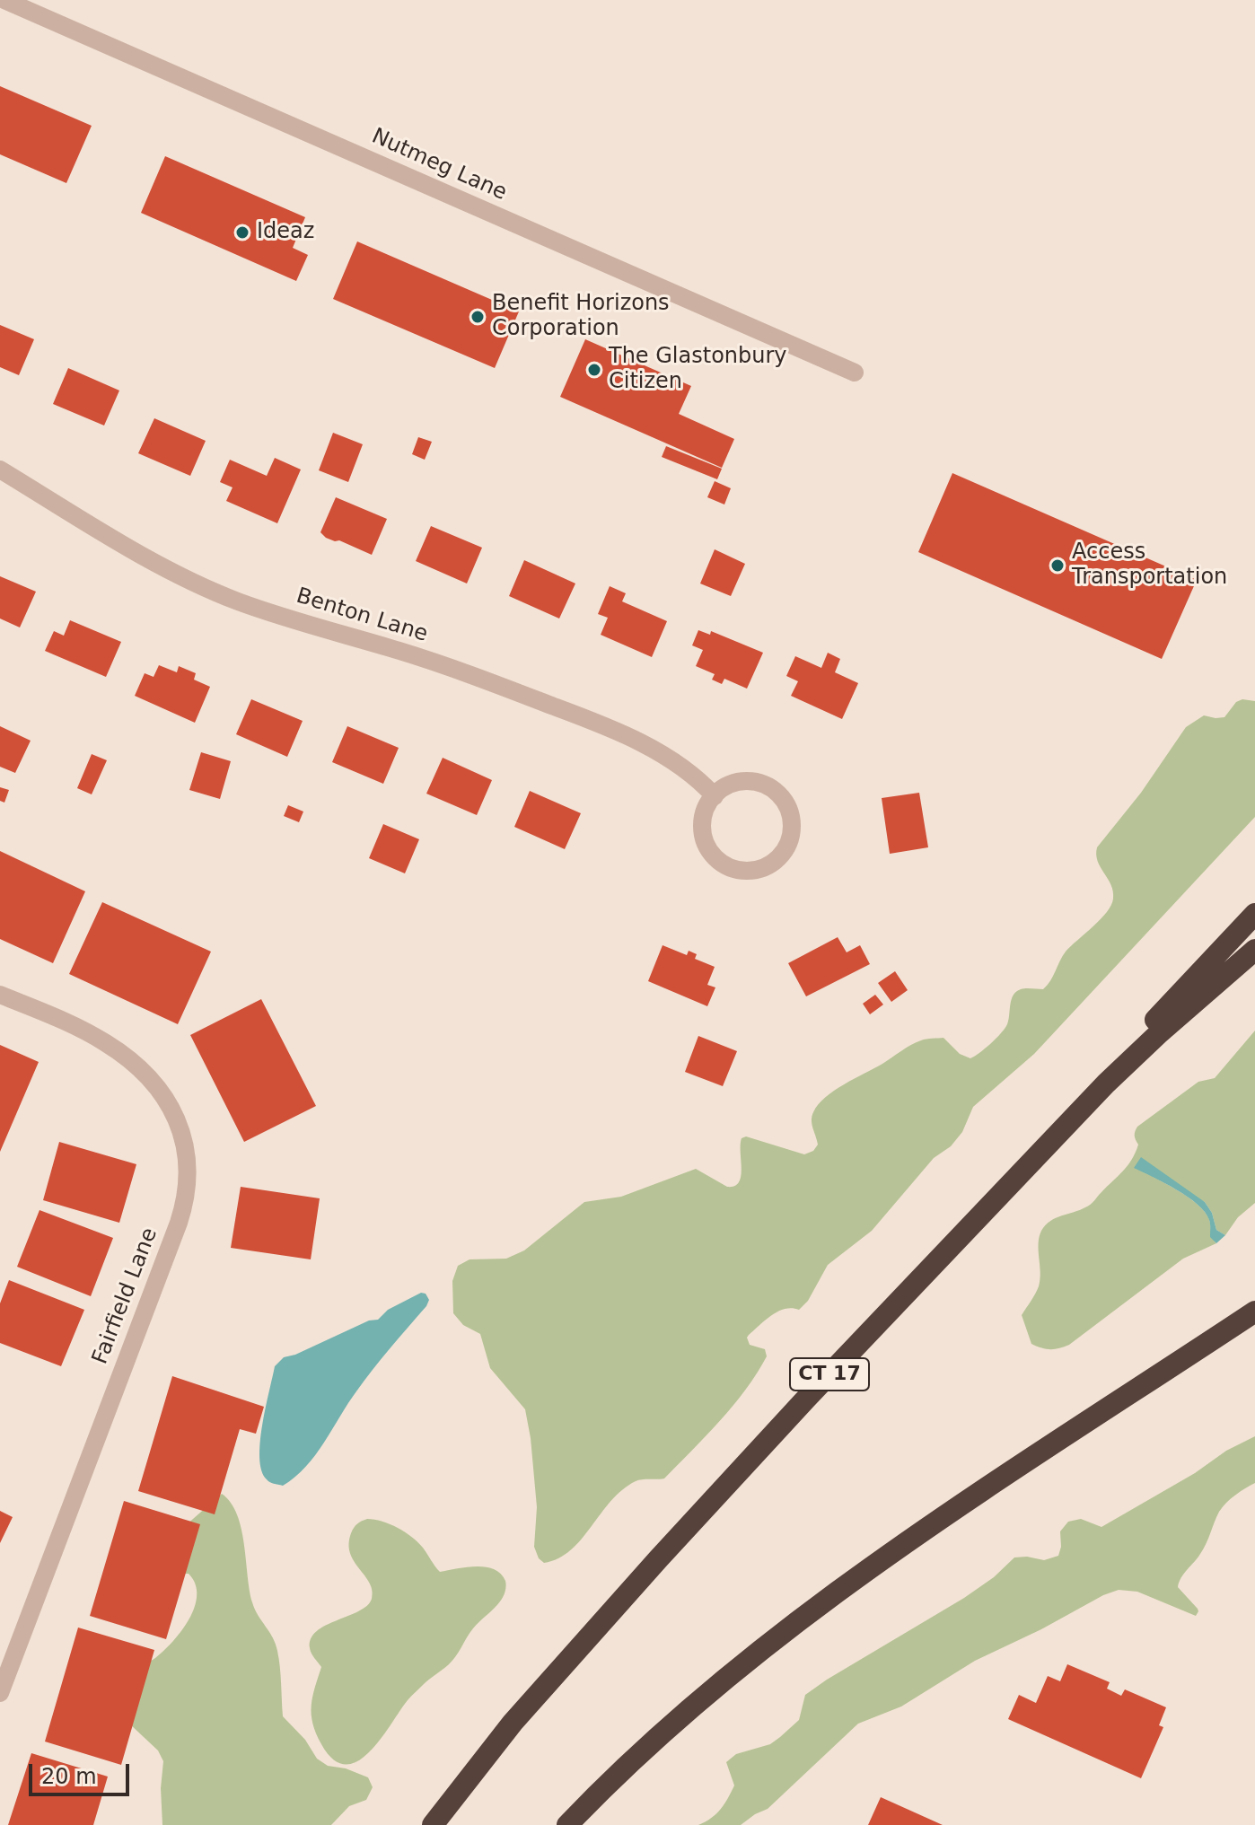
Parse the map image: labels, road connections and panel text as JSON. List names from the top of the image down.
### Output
{
  "streets": {
    "highway": ["CT 17"],
    "street": ["Nutmeg Lane", "Benton Lane", "Fairfield Lane"]
  },
  "places": [
    "Ideaz",
    "Benefit Horizons Corporation",
    "The Glastonbury Citizen",
    "Access Transportation"
  ],
  "scale_bar": "20 m"
}
